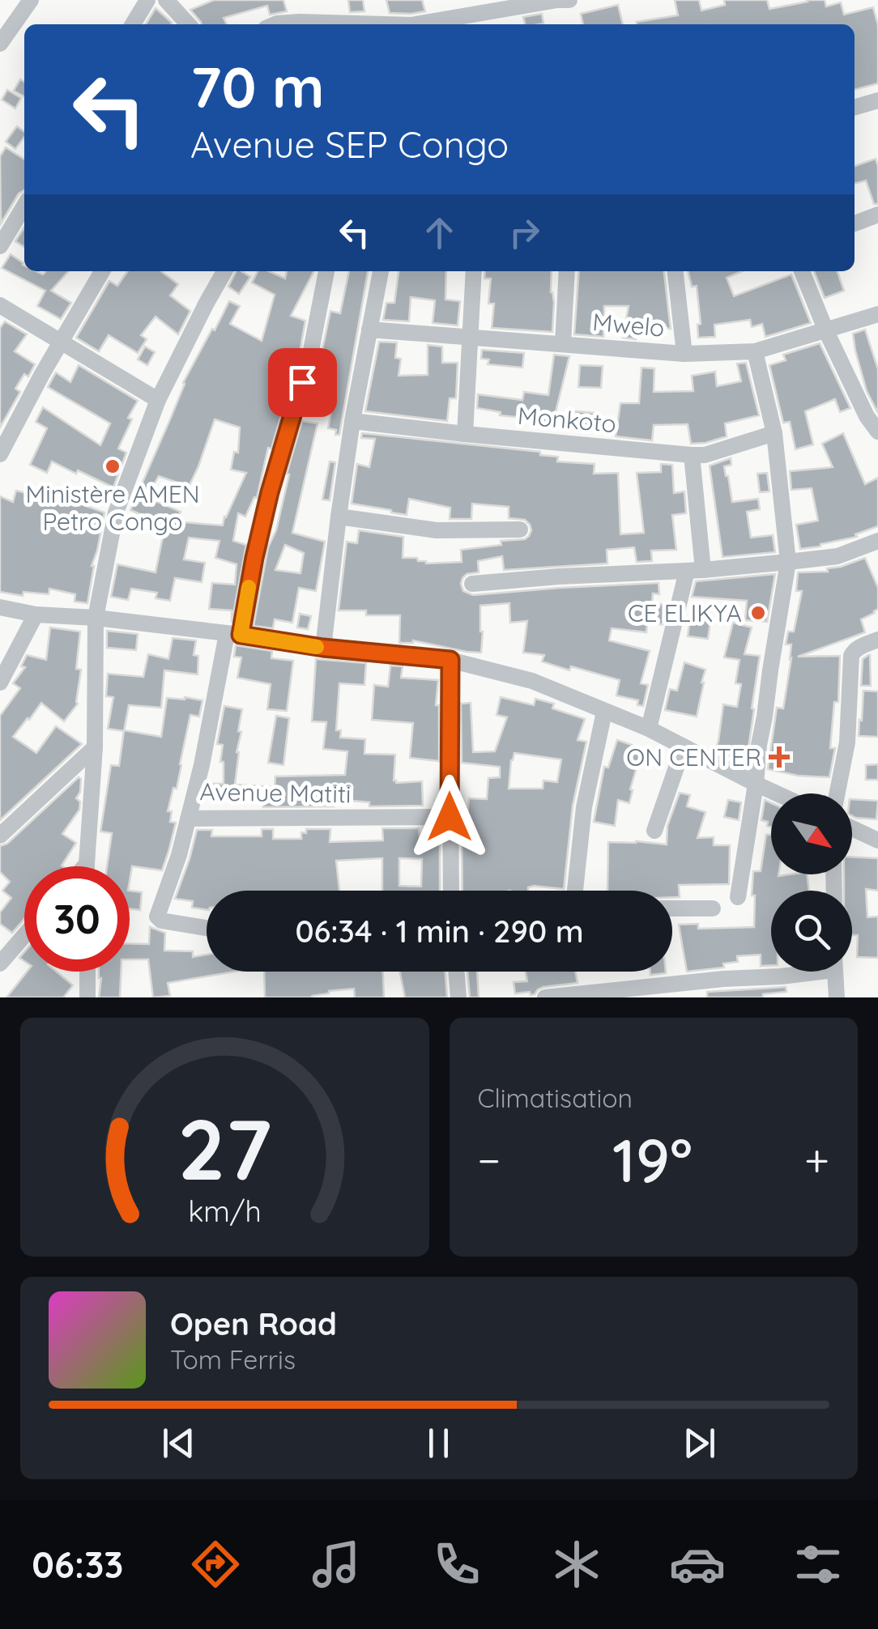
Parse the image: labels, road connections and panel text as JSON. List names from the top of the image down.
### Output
{
  "streets": {
    "street": ["Mwelo", "Monkoto", "Avenue Matiti"]
  },
  "places": {
    "other": ["Ministère AMEN Petro Congo", "CE ELIKYA"],
    "health": ["ON CENTER"]
  },
  "north": "bottom right",
  "page": {
    "turn": ["70 m", "Avenue SEP Congo"],
    "limit": "30",
    "trip": "06:34 · 1 min · 290 m",
    "tile": "Climatisation",
    "heat": ["−", "19°", "+"],
    "song": ["Open Road", "Tom Ferris"],
    "tabs": "06:33",
    "gauge": ["27", "km/h"]
  }
}
